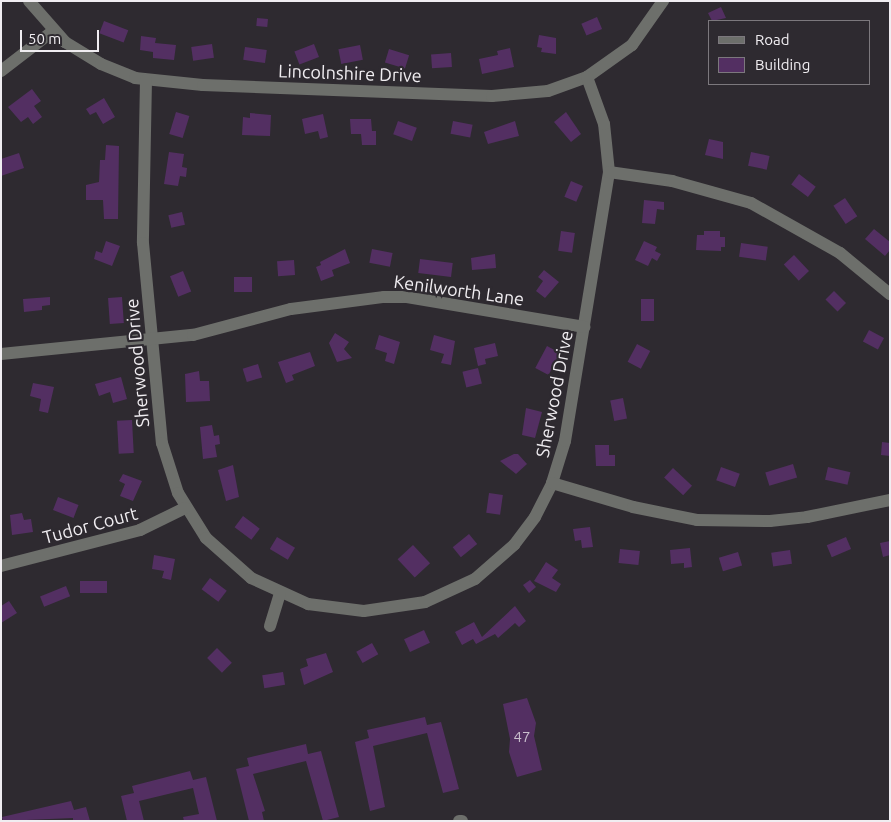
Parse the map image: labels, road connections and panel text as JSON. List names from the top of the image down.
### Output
{
  "streets": {
    "street": [
      "Lincolnshire Drive",
      "Kenilworth Lane",
      "Sherwood Drive",
      "Tudor Court"
    ]
  },
  "crossings": [
    ["Lincolnshire Drive", "Sherwood Drive"],
    ["Kenilworth Lane", "Sherwood Drive"],
    ["Sherwood Drive", "Tudor Court"]
  ],
  "house_numbers": ["47"],
  "legend": ["Road", "Building"],
  "scale_bar": "50 m"
}
